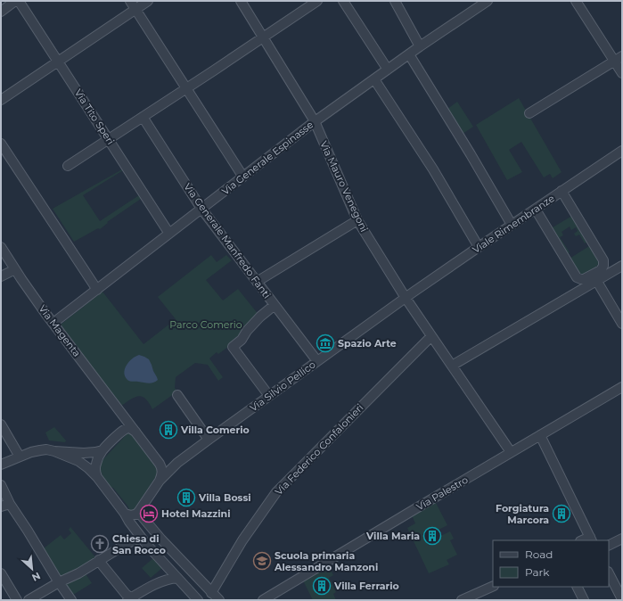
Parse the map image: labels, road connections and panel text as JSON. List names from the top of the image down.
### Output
{
  "streets": {
    "street": [
      "Via Tito Speri",
      "Via Generale Espinasse",
      "Via Mauro Venegoni",
      "Viale Rimembranze",
      "Via Generale Manfredo Fanti",
      "Via Magenta",
      "Via Silvio Pellico",
      "Via Federico Confalonieri",
      "Via Palestro"
    ]
  },
  "crossings": [
    ["Via Tito Speri", "Via Generale Espinasse"],
    ["Via Generale Espinasse", "Via Mauro Venegoni"],
    ["Via Generale Espinasse", "Via Generale Manfredo Fanti"],
    ["Via Generale Espinasse", "Via Magenta"],
    ["Via Mauro Venegoni", "Viale Rimembranze"],
    ["Via Mauro Venegoni", "Via Silvio Pellico"],
    ["Via Mauro Venegoni", "Via Federico Confalonieri"],
    ["Via Mauro Venegoni", "Via Palestro"],
    ["Viale Rimembranze", "Via Silvio Pellico"],
    ["Via Generale Manfredo Fanti", "Via Silvio Pellico"],
    ["Via Magenta", "Via Silvio Pellico"]
  ],
  "parks": ["Parco Comerio"],
  "places": {
    "museum": ["Spazio Arte"],
    "building": [
      "Villa Comerio",
      "Villa Bossi",
      "Forgiatura Marcora",
      "Villa Maria",
      "Villa Ferrario"
    ],
    "hotel": ["Hotel Mazzini"],
    "church": ["Chiesa di San Rocco"],
    "school or university": ["Scuola primaria Alessandro Manzoni"]
  },
  "legend": ["Road", "Park"],
  "north": "bottom right"
}
